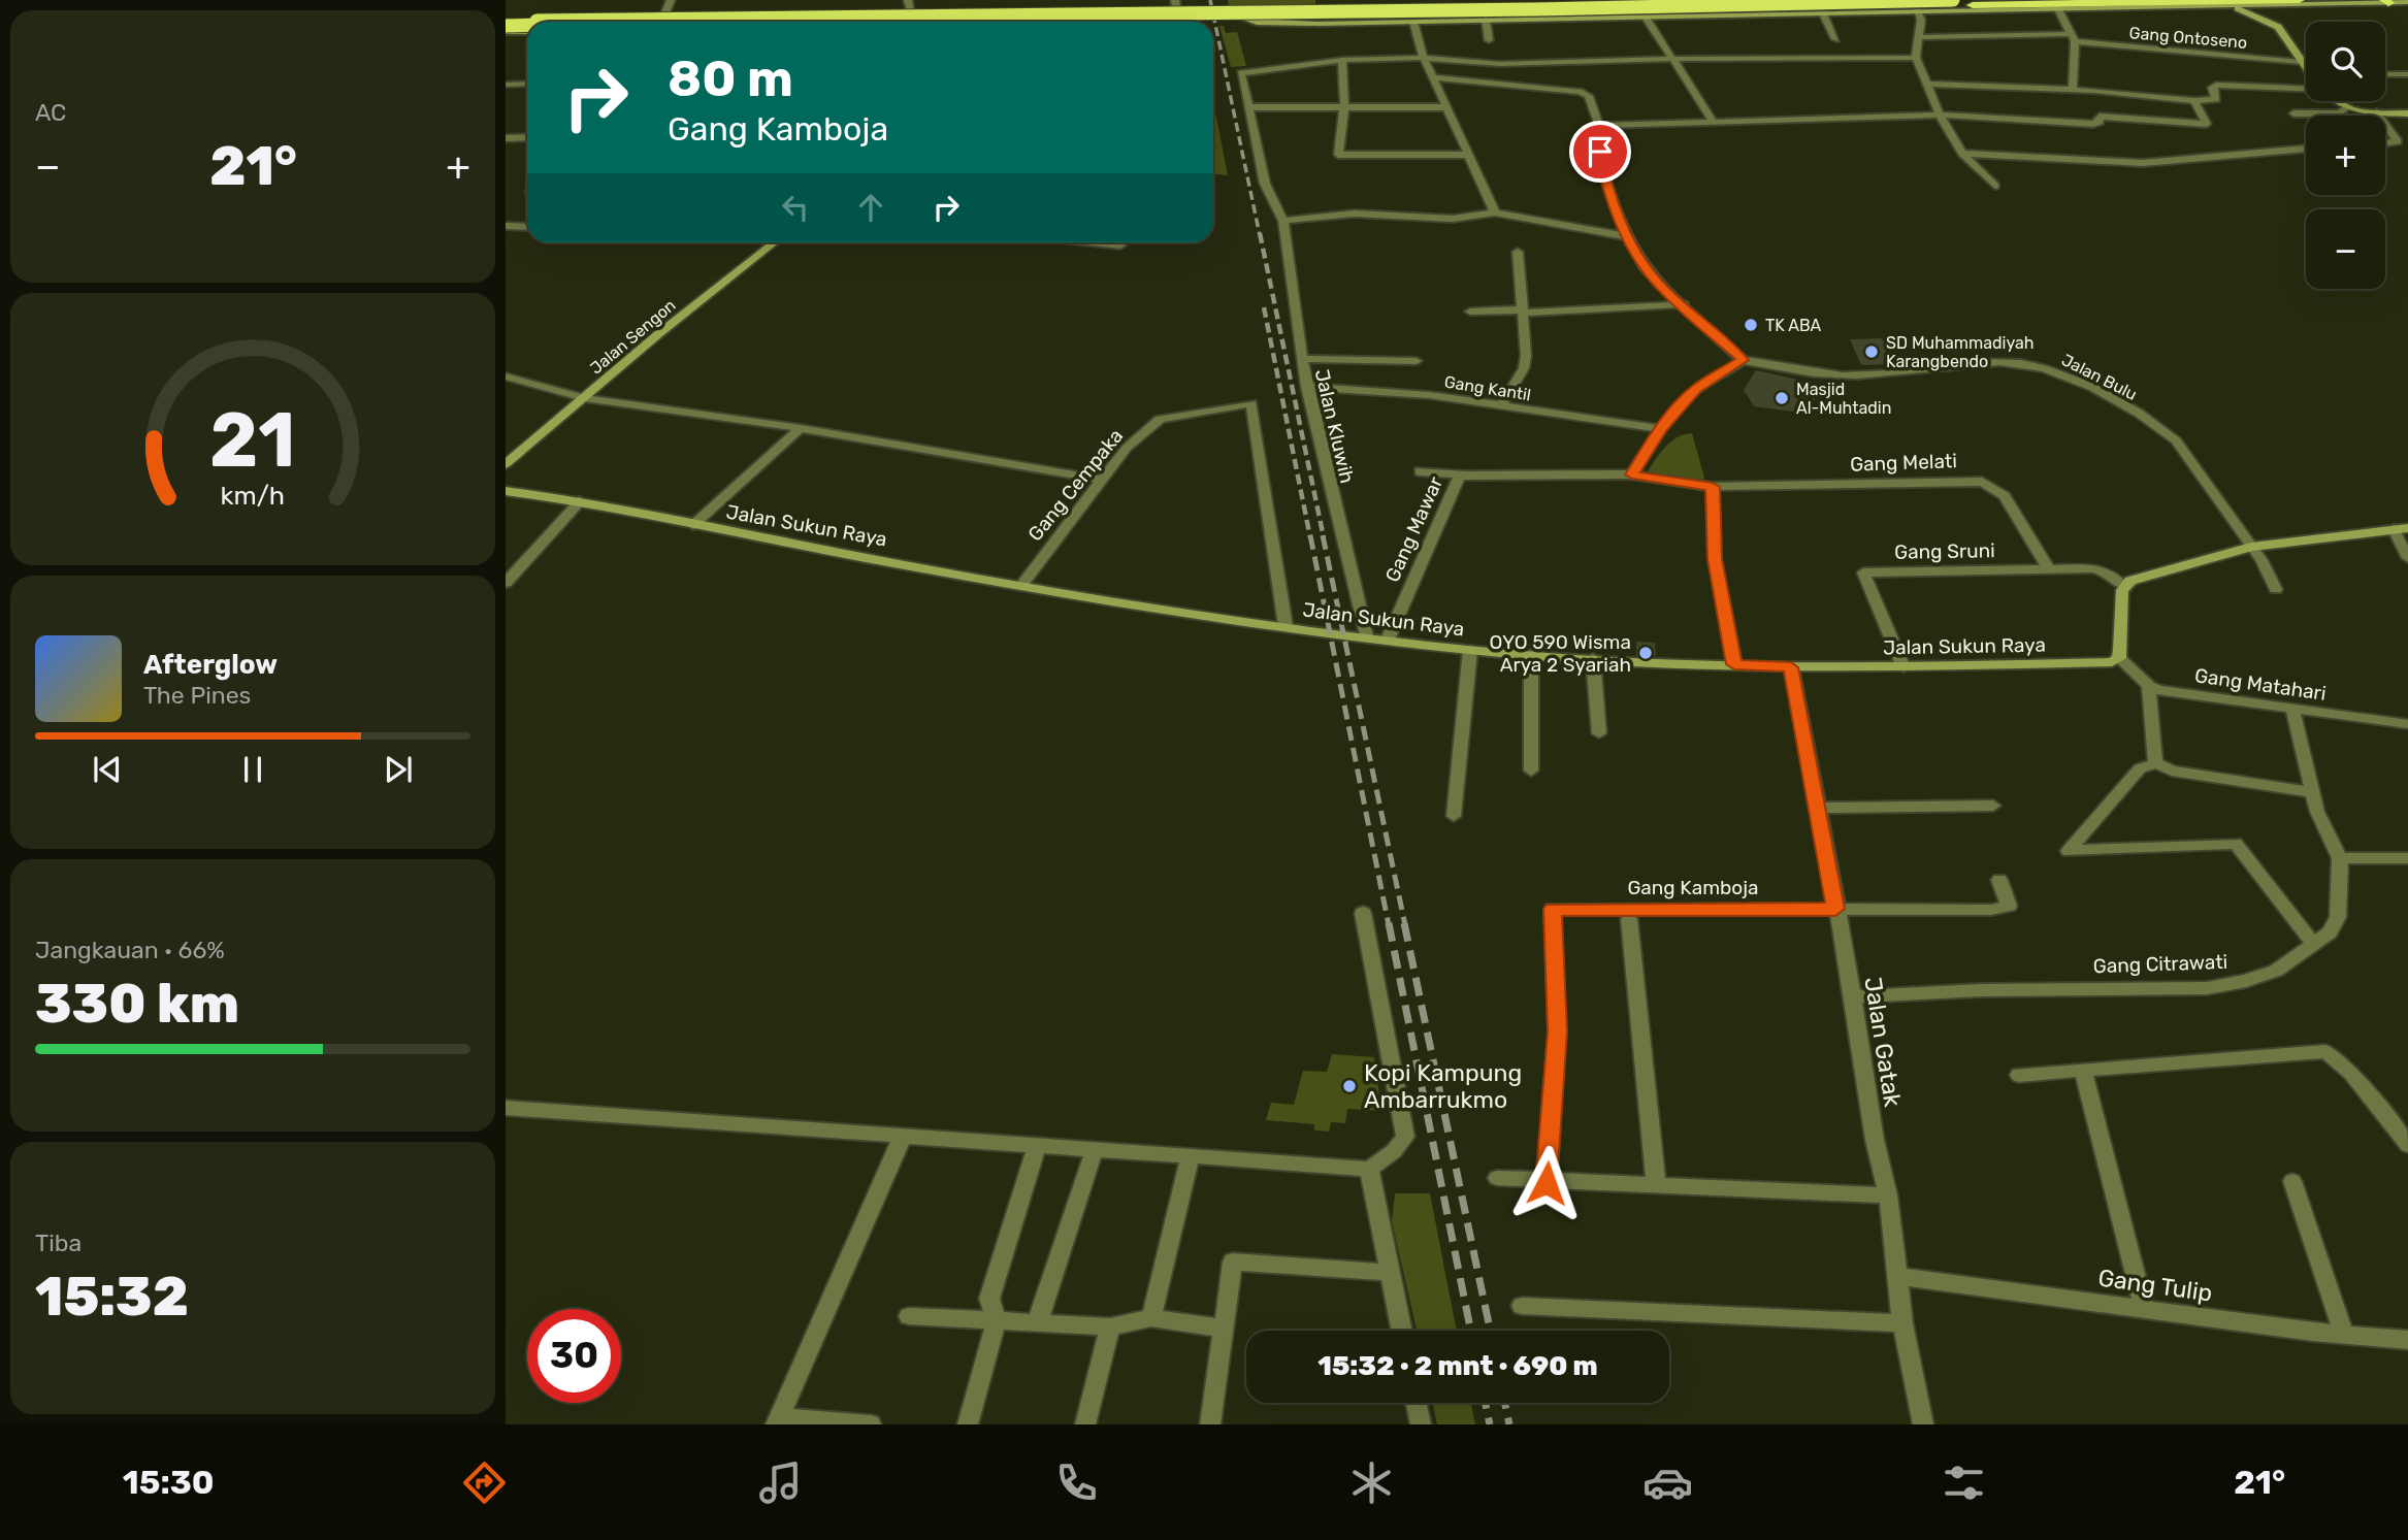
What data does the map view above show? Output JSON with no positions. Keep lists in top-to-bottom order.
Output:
{
  "streets": {
    "street": [
      "Gang Ontoseno",
      "Jalan Sengon",
      "Jalan Bulu",
      "Gang Kantil",
      "Jalan Kluwih",
      "Gang Melati",
      "Gang Cempaka",
      "Jalan Sukun Raya",
      "Gang Mawar",
      "Gang Sruni",
      "Gang Matahari",
      "Gang Kamboja",
      "Gang Citrawati",
      "Jalan Gatak",
      "Gang Tulip"
    ]
  },
  "crossings": [
    ["Gang Kantil", "Jalan Kluwih"],
    ["Jalan Kluwih", "Jalan Sukun Raya"],
    ["Gang Melati", "Gang Mawar"],
    ["Gang Melati", "Gang Sruni"],
    ["Gang Cempaka", "Jalan Sukun Raya"],
    ["Jalan Sukun Raya", "Gang Mawar"],
    ["Jalan Sukun Raya", "Gang Sruni"],
    ["Jalan Sukun Raya", "Jalan Gatak"],
    ["Gang Matahari", "Gang Citrawati"],
    ["Gang Kamboja", "Jalan Gatak"],
    ["Gang Citrawati", "Jalan Gatak"],
    ["Jalan Gatak", "Gang Tulip"]
  ],
  "places": [
    "TK ABA",
    "SD Muhammadiyah Karangbendo",
    "Masjid Al-Muhtadin",
    "OYO 590 Wisma Arya 2 Syariah",
    "Kopi Kampung Ambarrukmo"
  ],
  "page": {
    "tile": [
      "AC",
      ["Jangkauan · 66%", "330 km"],
      ["Tiba", "15:32"]
    ],
    "map_buttons": ["+", "−"],
    "turn": ["80 m", "Gang Kamboja"],
    "heat": ["−", "21°", "+"],
    "song": ["Afterglow", "The Pines"],
    "limit": "30",
    "trip": "15:32 · 2 mnt · 690 m",
    "tabs": ["15:30", "21°"],
    "gauge": ["21", "km/h"]
  }
}
